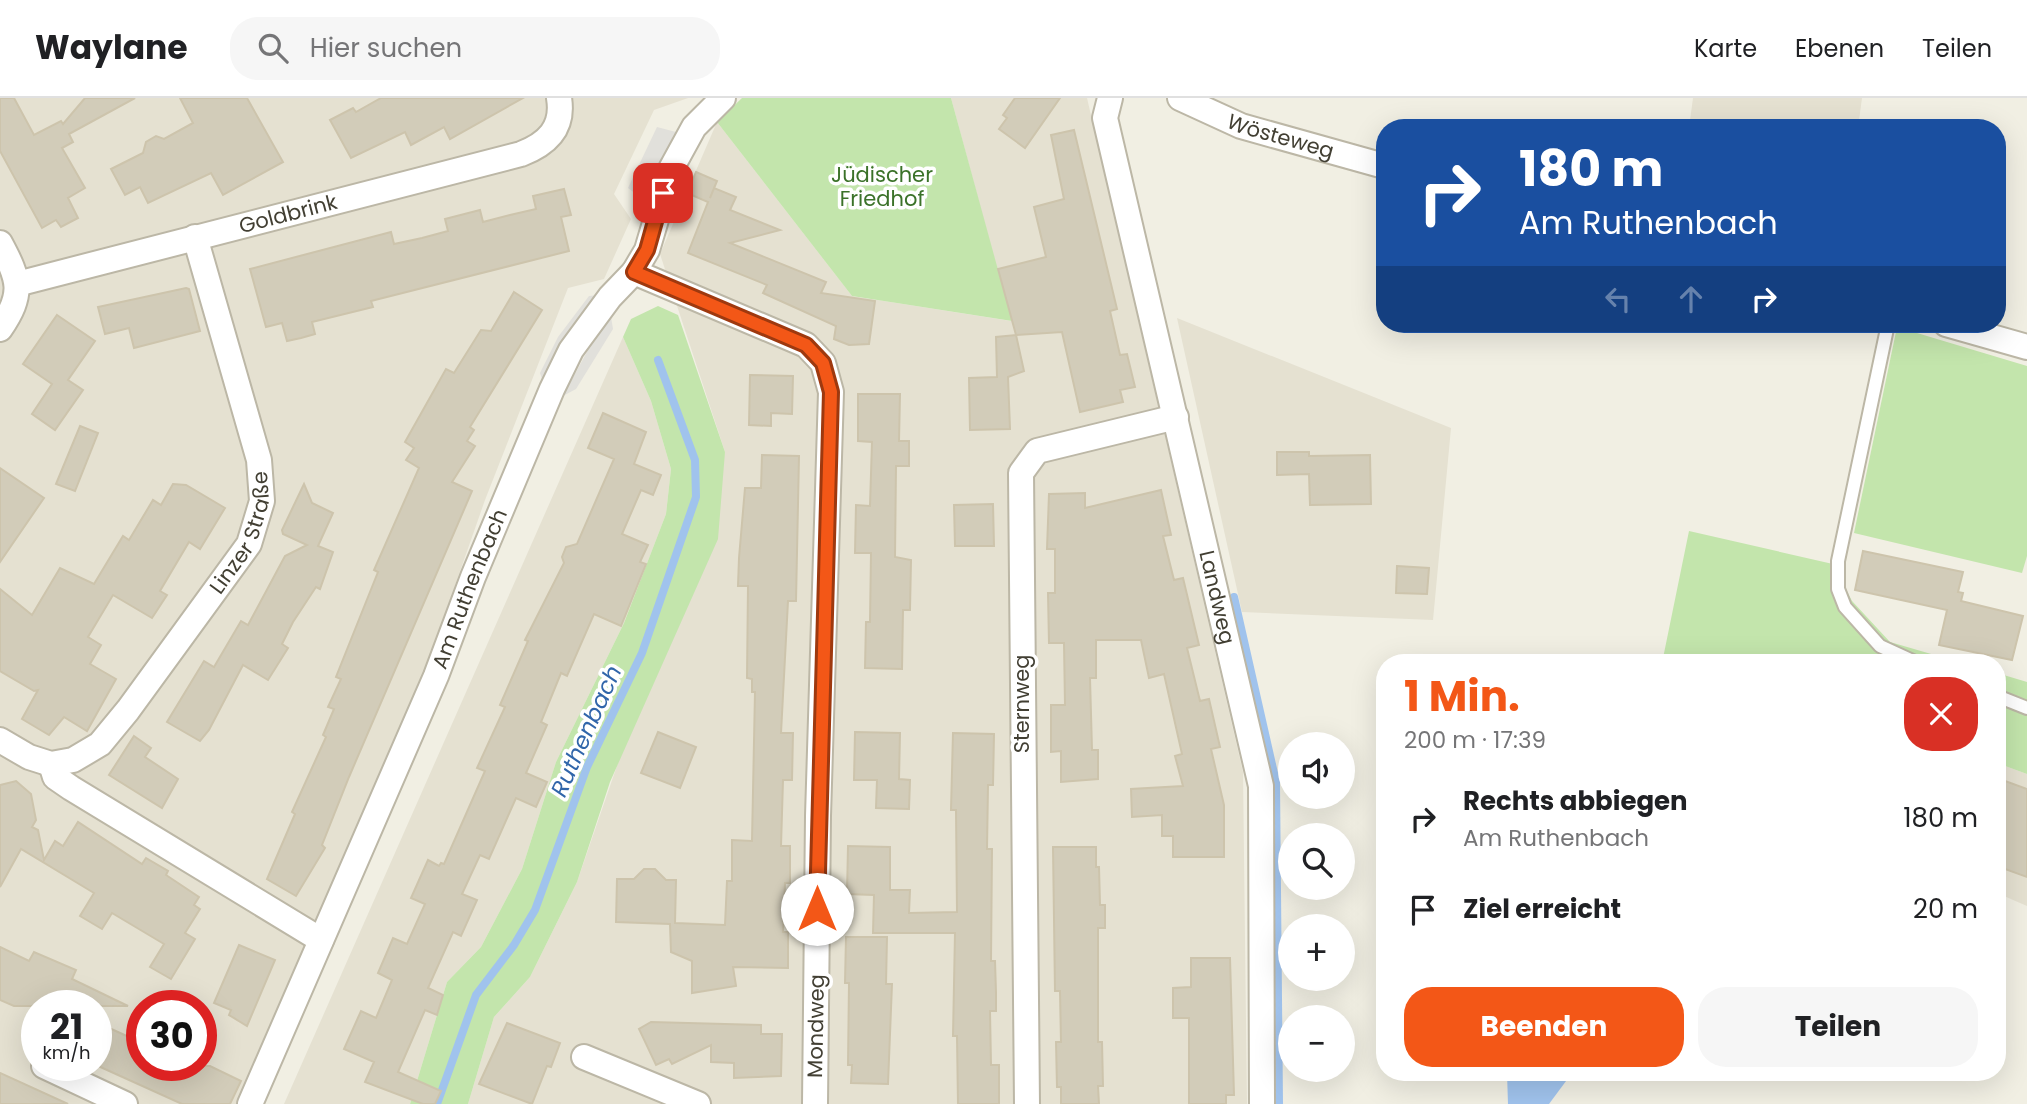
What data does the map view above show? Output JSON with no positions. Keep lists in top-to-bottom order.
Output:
{
  "streets": {
    "street": [
      "Wösteweg",
      "Goldbrink",
      "Linzer Straße",
      "Am Ruthenbach",
      "Landweg",
      "Sternweg",
      "Mondweg"
    ]
  },
  "crossings": [
    ["Goldbrink", "Linzer Straße"],
    ["Am Ruthenbach", "Mondweg"],
    ["Landweg", "Sternweg"]
  ],
  "water": ["Ruthenbach"],
  "parks": ["Jüdischer Friedhof"],
  "page": {
    "header": "Waylane",
    "search": "Hier suchen",
    "nav": ["Karte", "Ebenen", "Teilen"],
    "turn": ["180 m", "Am Ruthenbach"],
    "heading": ["1 Min.", "200 m · 17:39"],
    "map_buttons": ["+", "−"],
    "list": [
      {
        "name": "Rechts abbiegen",
        "note": "Am Ruthenbach",
        "value": "180 m"
      },
      {
        "name": "Ziel erreicht",
        "value": "20 m"
      }
    ],
    "buttons": ["Beenden", "Teilen"],
    "speed": "21 km/h",
    "limit": "30"
  }
}
